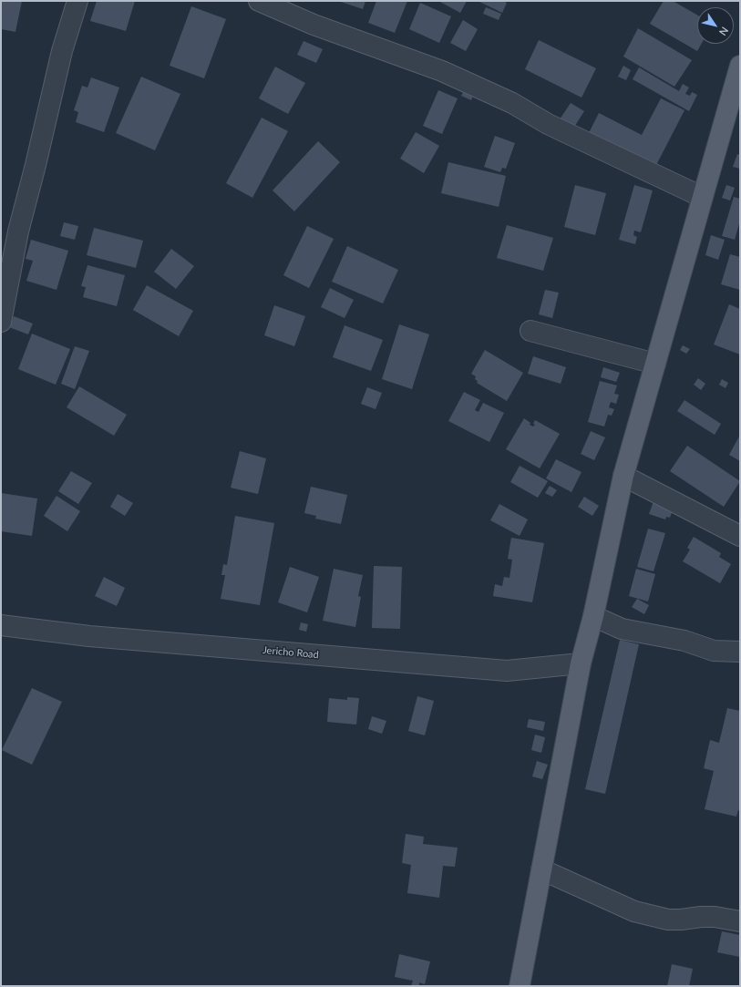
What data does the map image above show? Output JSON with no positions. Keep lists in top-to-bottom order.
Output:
{
  "streets": {
    "street": ["Jericho Road"]
  },
  "north": "bottom right"
}
